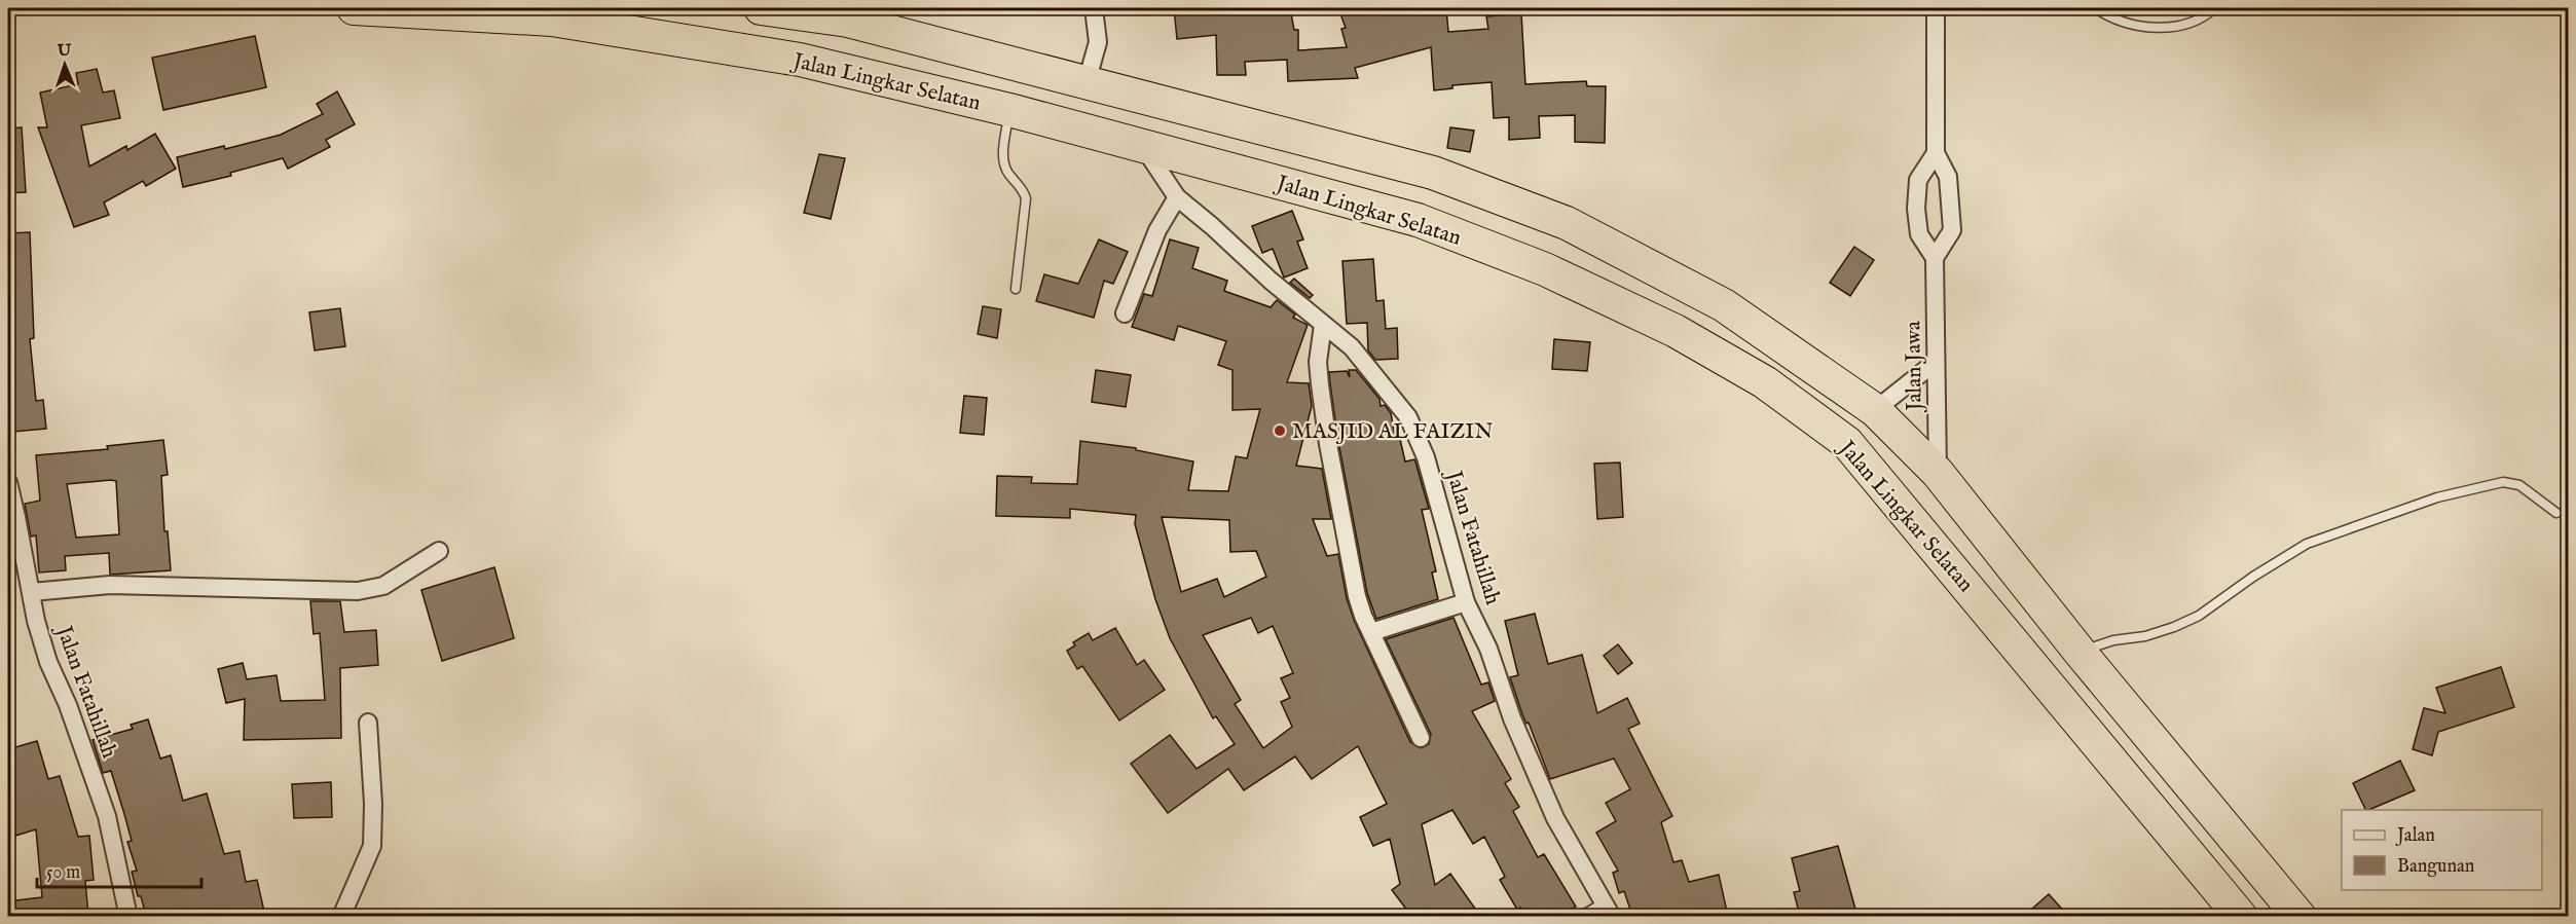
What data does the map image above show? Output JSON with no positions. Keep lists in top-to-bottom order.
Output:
{
  "streets": {
    "highway": ["Jalan Lingkar Selatan"],
    "street": ["Jalan Jawa", "Jalan Fatahillah"]
  },
  "crossings": [
    ["Jalan Lingkar Selatan", "Jalan Fatahillah"]
  ],
  "places": ["MASJID AL FAIZIN"],
  "legend": ["Jalan", "Bangunan"],
  "scale_bar": "50 m",
  "north": "top"
}
